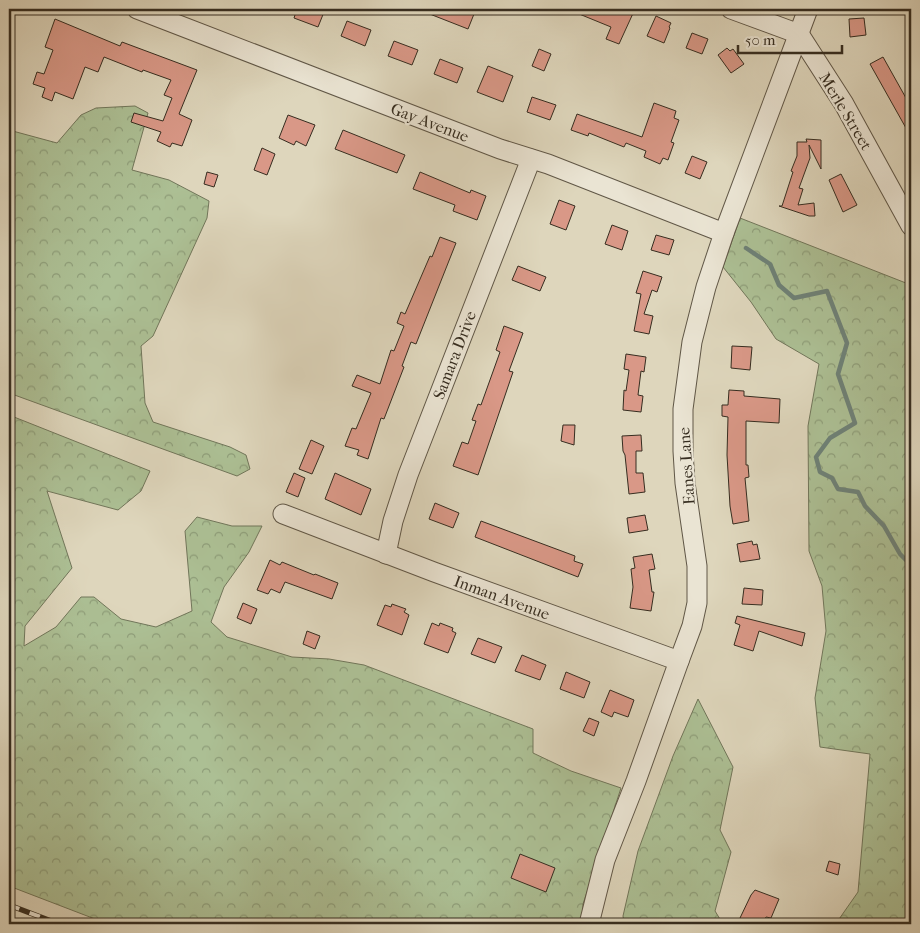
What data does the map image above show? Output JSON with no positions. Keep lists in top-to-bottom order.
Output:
{
  "streets": {
    "street": [
      "Merle Street",
      "Gay Avenue",
      "Samara Drive",
      "Eanes Lane",
      "Inman Avenue"
    ]
  },
  "crossings": [
    ["Merle Street", "Eanes Lane"],
    ["Gay Avenue", "Samara Drive"],
    ["Gay Avenue", "Eanes Lane"],
    ["Samara Drive", "Inman Avenue"],
    ["Eanes Lane", "Inman Avenue"]
  ],
  "scale_bar": "50 m"
}
